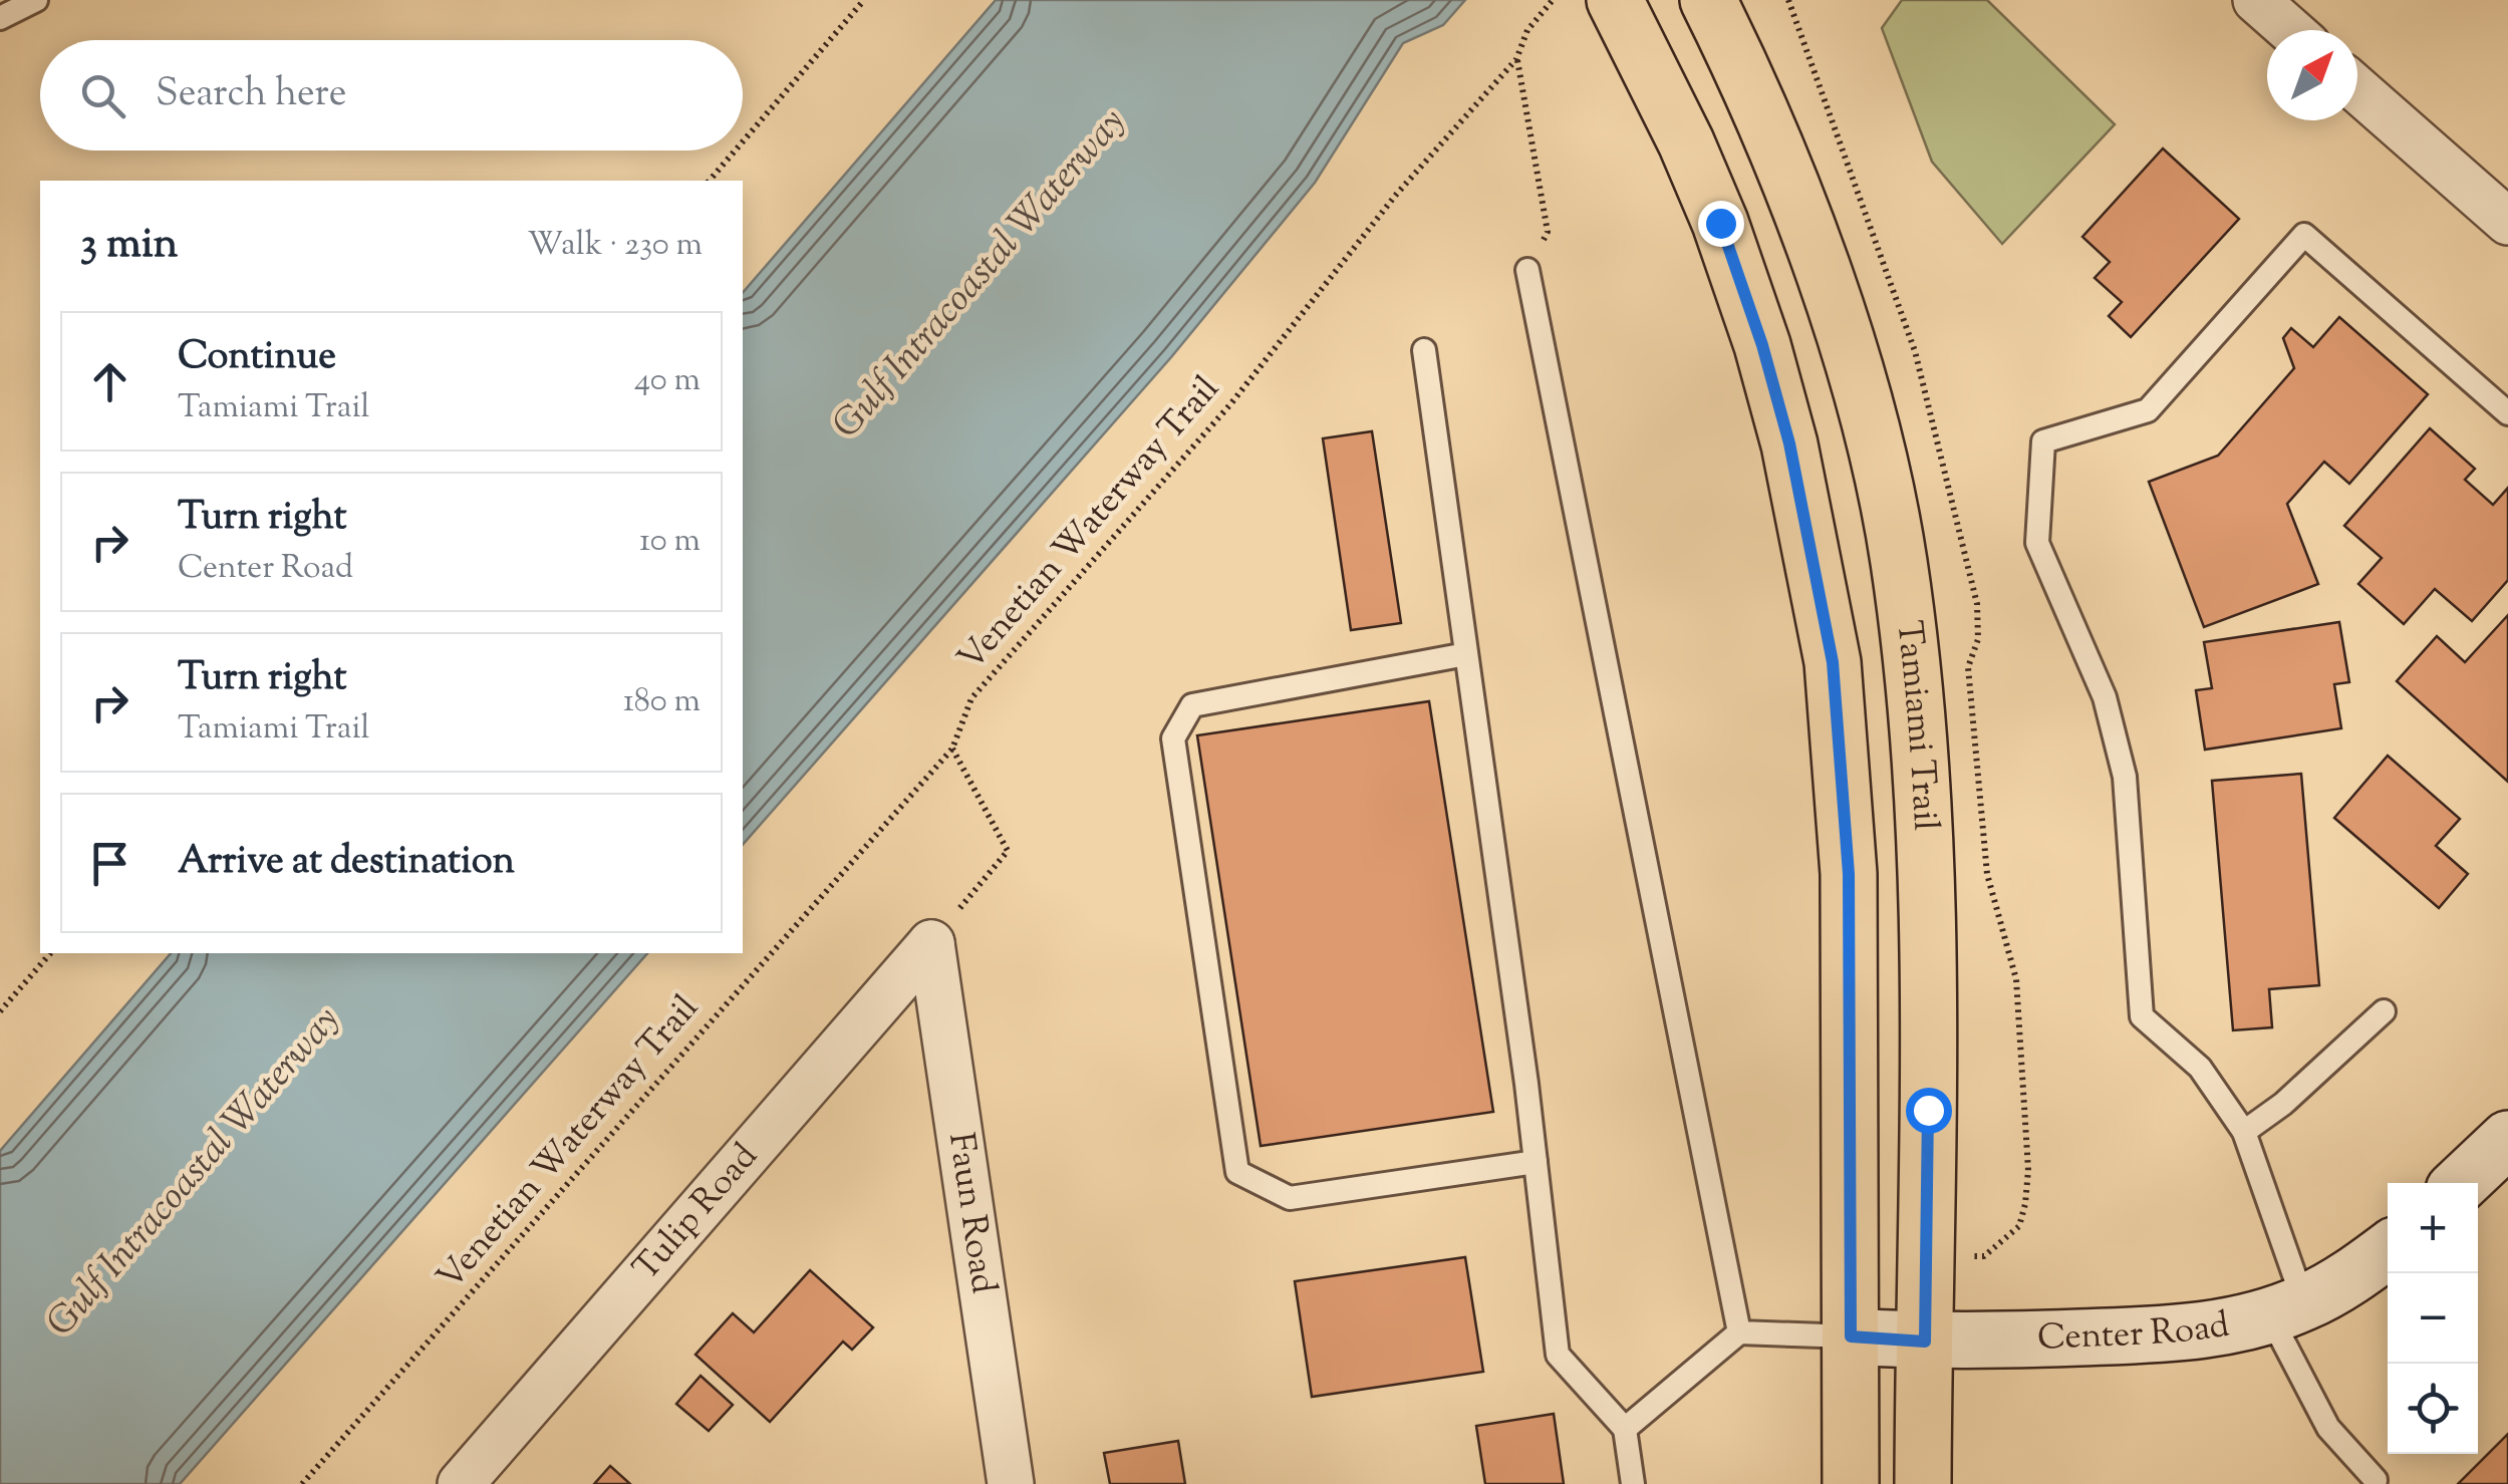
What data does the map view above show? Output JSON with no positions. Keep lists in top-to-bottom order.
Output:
{
  "streets": {
    "main road": ["Tamiami Trail"],
    "street": ["Tulip Road", "Faun Road", "Center Road"],
    "path": ["Venetian Waterway Trail"]
  },
  "crossings": [
    ["Tamiami Trail", "Center Road"],
    ["Tulip Road", "Faun Road"]
  ],
  "water": ["Gulf Intracoastal Waterway"],
  "north": "top right",
  "page": {
    "search": "Search here",
    "heading": ["3 min", "Walk · 230 m"],
    "list": [
      ["Continue", "Tamiami Trail", "40 m"],
      ["Turn right", "Center Road", "10 m"],
      ["Turn right", "Tamiami Trail", "180 m"],
      "Arrive at destination"
    ],
    "map_buttons": ["+", "−"]
  }
}
